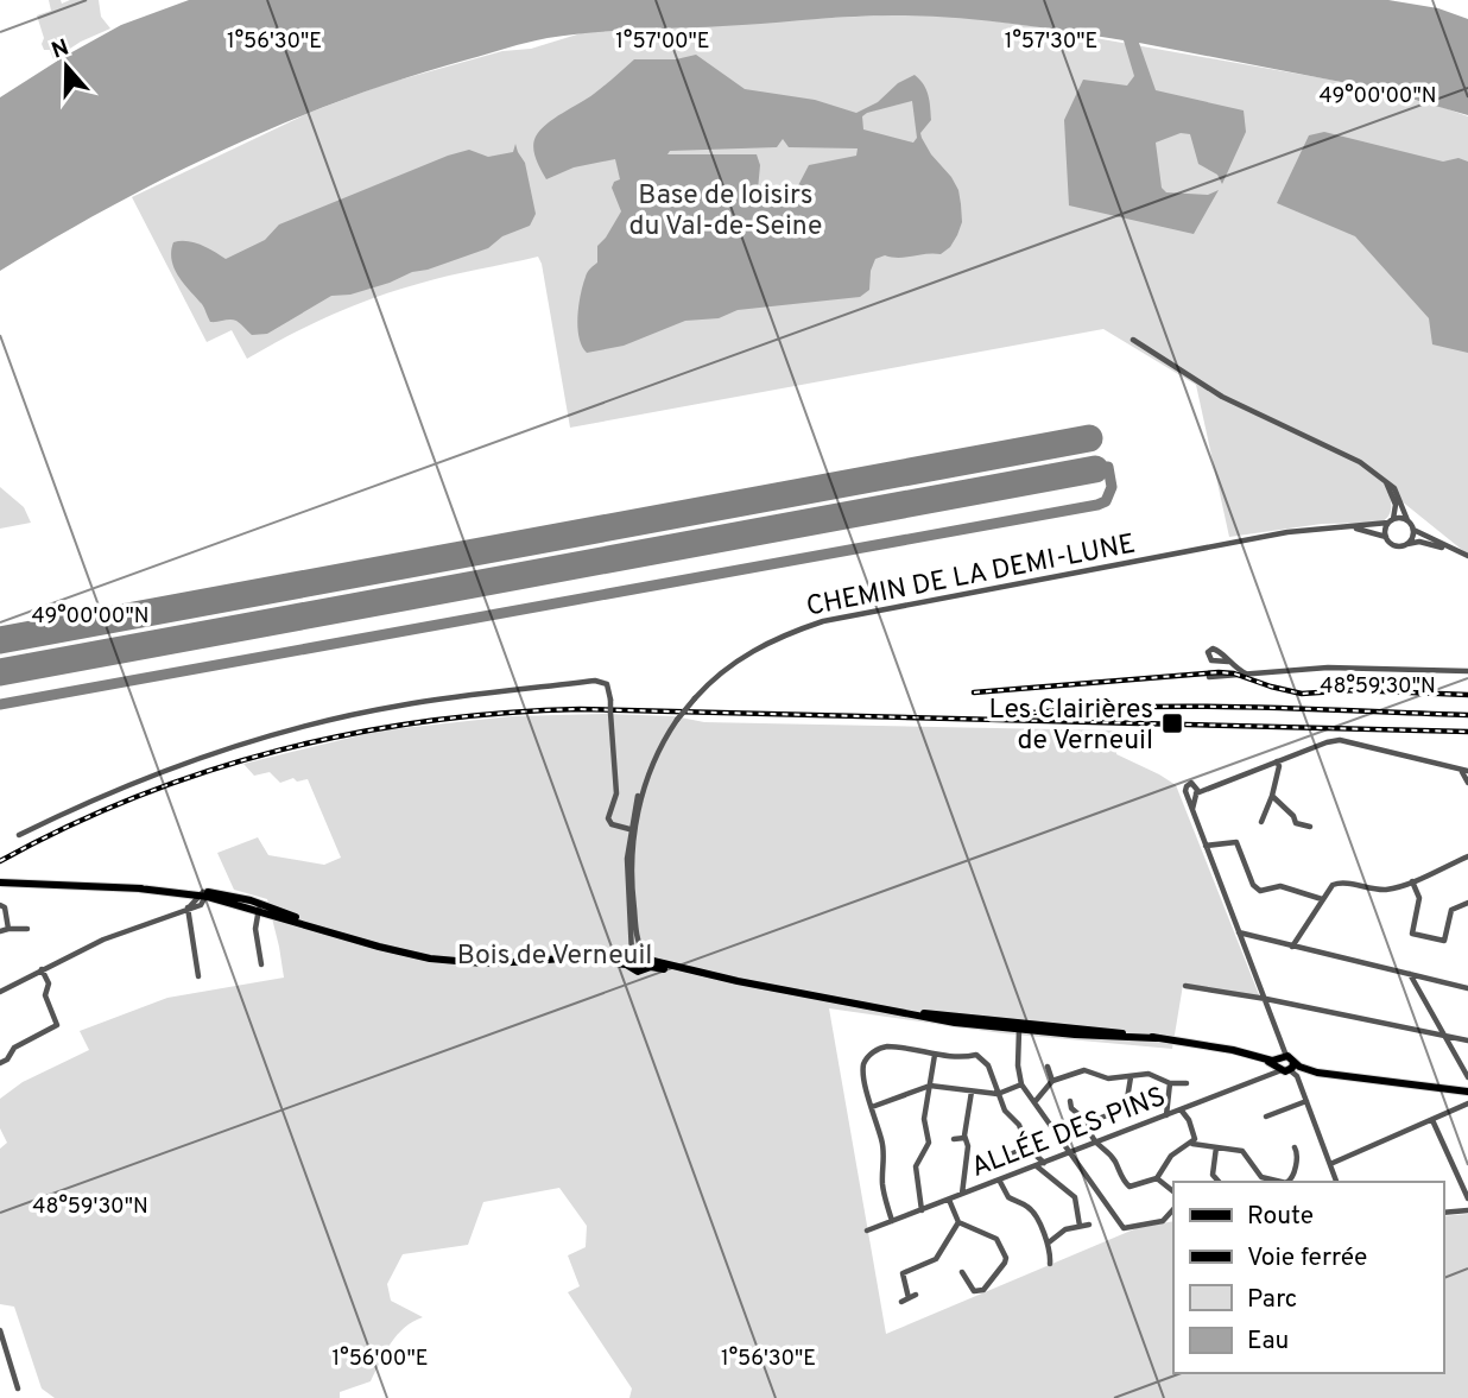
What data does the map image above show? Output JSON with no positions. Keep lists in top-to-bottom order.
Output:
{
  "streets": {
    "street": ["CHEMIN DE LA DEMI-LUNE", "ALLÉE DES PINS"]
  },
  "parks": ["Base de loisirs du Val-de-Seine", "Bois de Verneuil"],
  "places": {
    "transit": ["Les Clairières de Verneuil"]
  },
  "legend": [
    "Route",
    "Voie ferrée",
    "Parc",
    "Eau"
  ],
  "north": "top",
  "coordinates": [
    "1°56'30\"E",
    "1°57'00\"E",
    "1°57'30\"E",
    "49°00'00\"N",
    "48°59'30\"N",
    "1°56'00\"E"
  ]
}
